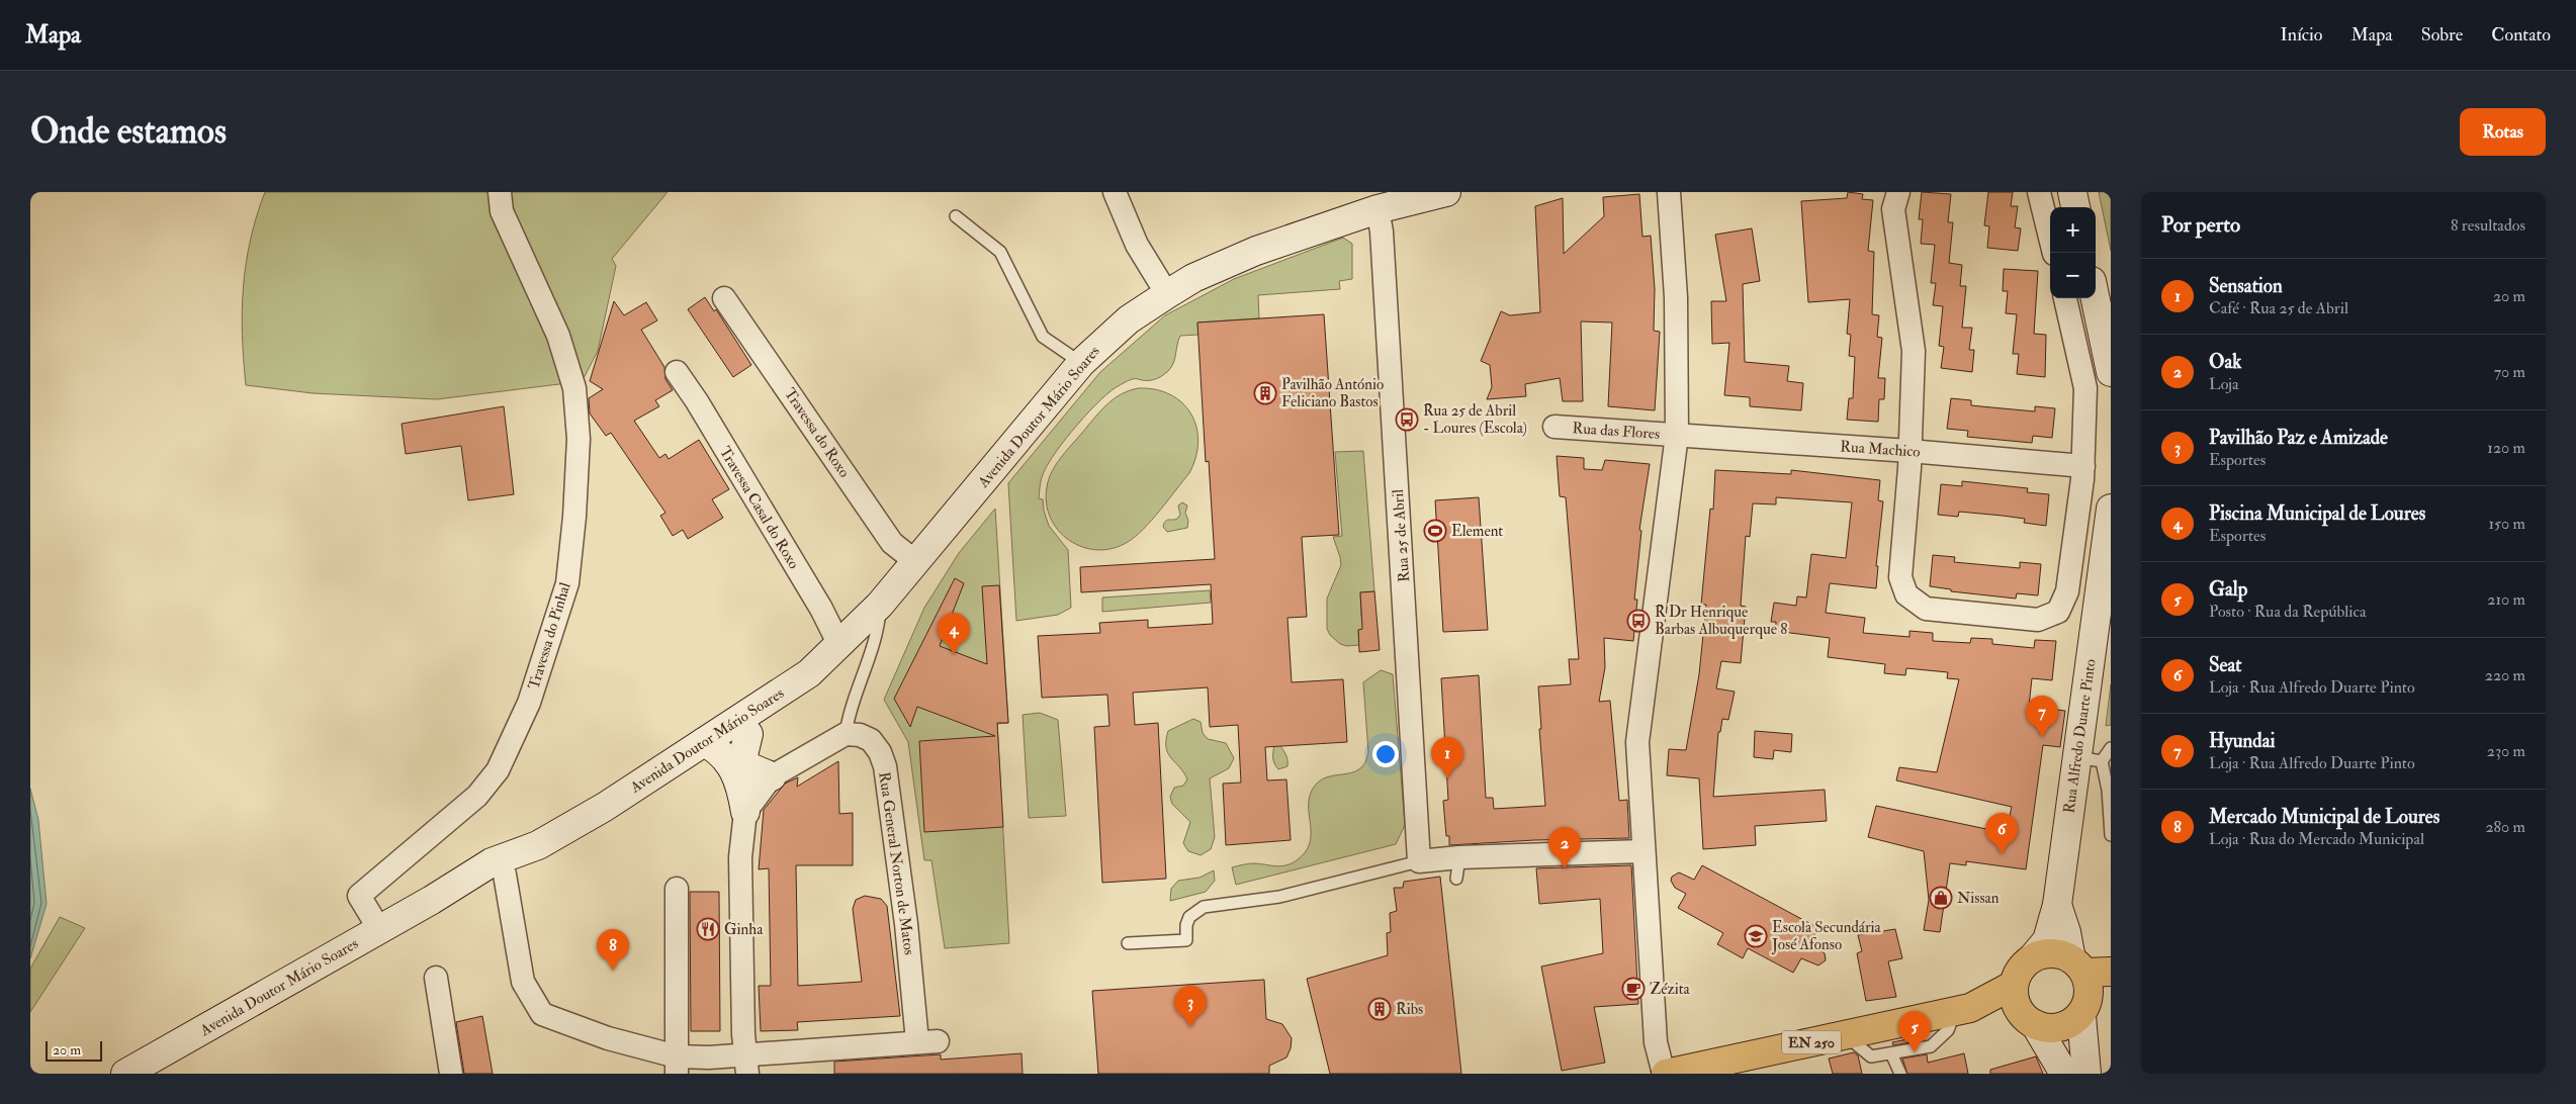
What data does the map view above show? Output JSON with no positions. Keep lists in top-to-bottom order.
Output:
{
  "streets": {
    "main road": ["EN 250"],
    "street": [
      "Avenida Doutor Mário Soares",
      "Rua das Flores",
      "Travessa do Roxo",
      "Rua Machico",
      "Travessa Casal do Roxo",
      "Rua 25 de Abril",
      "Travessa do Pinhal",
      "Rua Alfredo Duarte Pinto",
      "Rua General Norton de Matos"
    ]
  },
  "crossings": [
    ["Avenida Doutor Mário Soares", "Travessa do Roxo"],
    ["Avenida Doutor Mário Soares", "Travessa Casal do Roxo"],
    ["Avenida Doutor Mário Soares", "Rua 25 de Abril"],
    ["Avenida Doutor Mário Soares", "Travessa do Pinhal"],
    ["Rua das Flores", "Rua Machico"],
    ["Rua Alfredo Duarte Pinto", "EN 250"]
  ],
  "places": {
    "building": ["Pavilhão António Feliciano Bastos", "Ribs"],
    "bus stop": ["Rua 25 de Abril - Loures (Escola)", "R Dr Henrique Barbas Albuquerque 8"],
    "sports": ["Element"],
    "shop": ["Nissan"],
    "restaurant": ["Ginha"],
    "school or university": ["Escola Secundária José Afonso"],
    "cafe": ["Zézita"]
  },
  "scale_bar": "20 m",
  "page": {
    "header": "Mapa",
    "nav": [
      "Início",
      "Mapa",
      "Sobre",
      "Contato"
    ],
    "buttons": "Rotas",
    "title": "Onde estamos",
    "heading": ["Por perto", "8 resultados"],
    "map_buttons": ["+", "−"],
    "list": [
      {
        "mark": "1",
        "name": "Sensation",
        "note": "Café · Rua 25 de Abril",
        "value": "20 m"
      },
      {
        "mark": "2",
        "name": "Oak",
        "note": "Loja",
        "value": "70 m"
      },
      {
        "mark": "3",
        "name": "Pavilhão Paz e Amizade",
        "note": "Esportes",
        "value": "120 m"
      },
      {
        "mark": "4",
        "name": "Piscina Municipal de Loures",
        "note": "Esportes",
        "value": "150 m"
      },
      {
        "mark": "5",
        "name": "Galp",
        "note": "Posto · Rua da República",
        "value": "210 m"
      },
      {
        "mark": "6",
        "name": "Seat",
        "note": "Loja · Rua Alfredo Duarte Pinto",
        "value": "220 m"
      },
      {
        "mark": "7",
        "name": "Hyundai",
        "note": "Loja · Rua Alfredo Duarte Pinto",
        "value": "230 m"
      },
      {
        "mark": "8",
        "name": "Mercado Municipal de Loures",
        "note": "Loja · Rua do Mercado Municipal",
        "value": "280 m"
      }
    ],
    "pins": [
      "4",
      "7",
      "1",
      "6",
      "2",
      "8",
      "3",
      "5"
    ],
    "scale": "20 m"
  }
}
